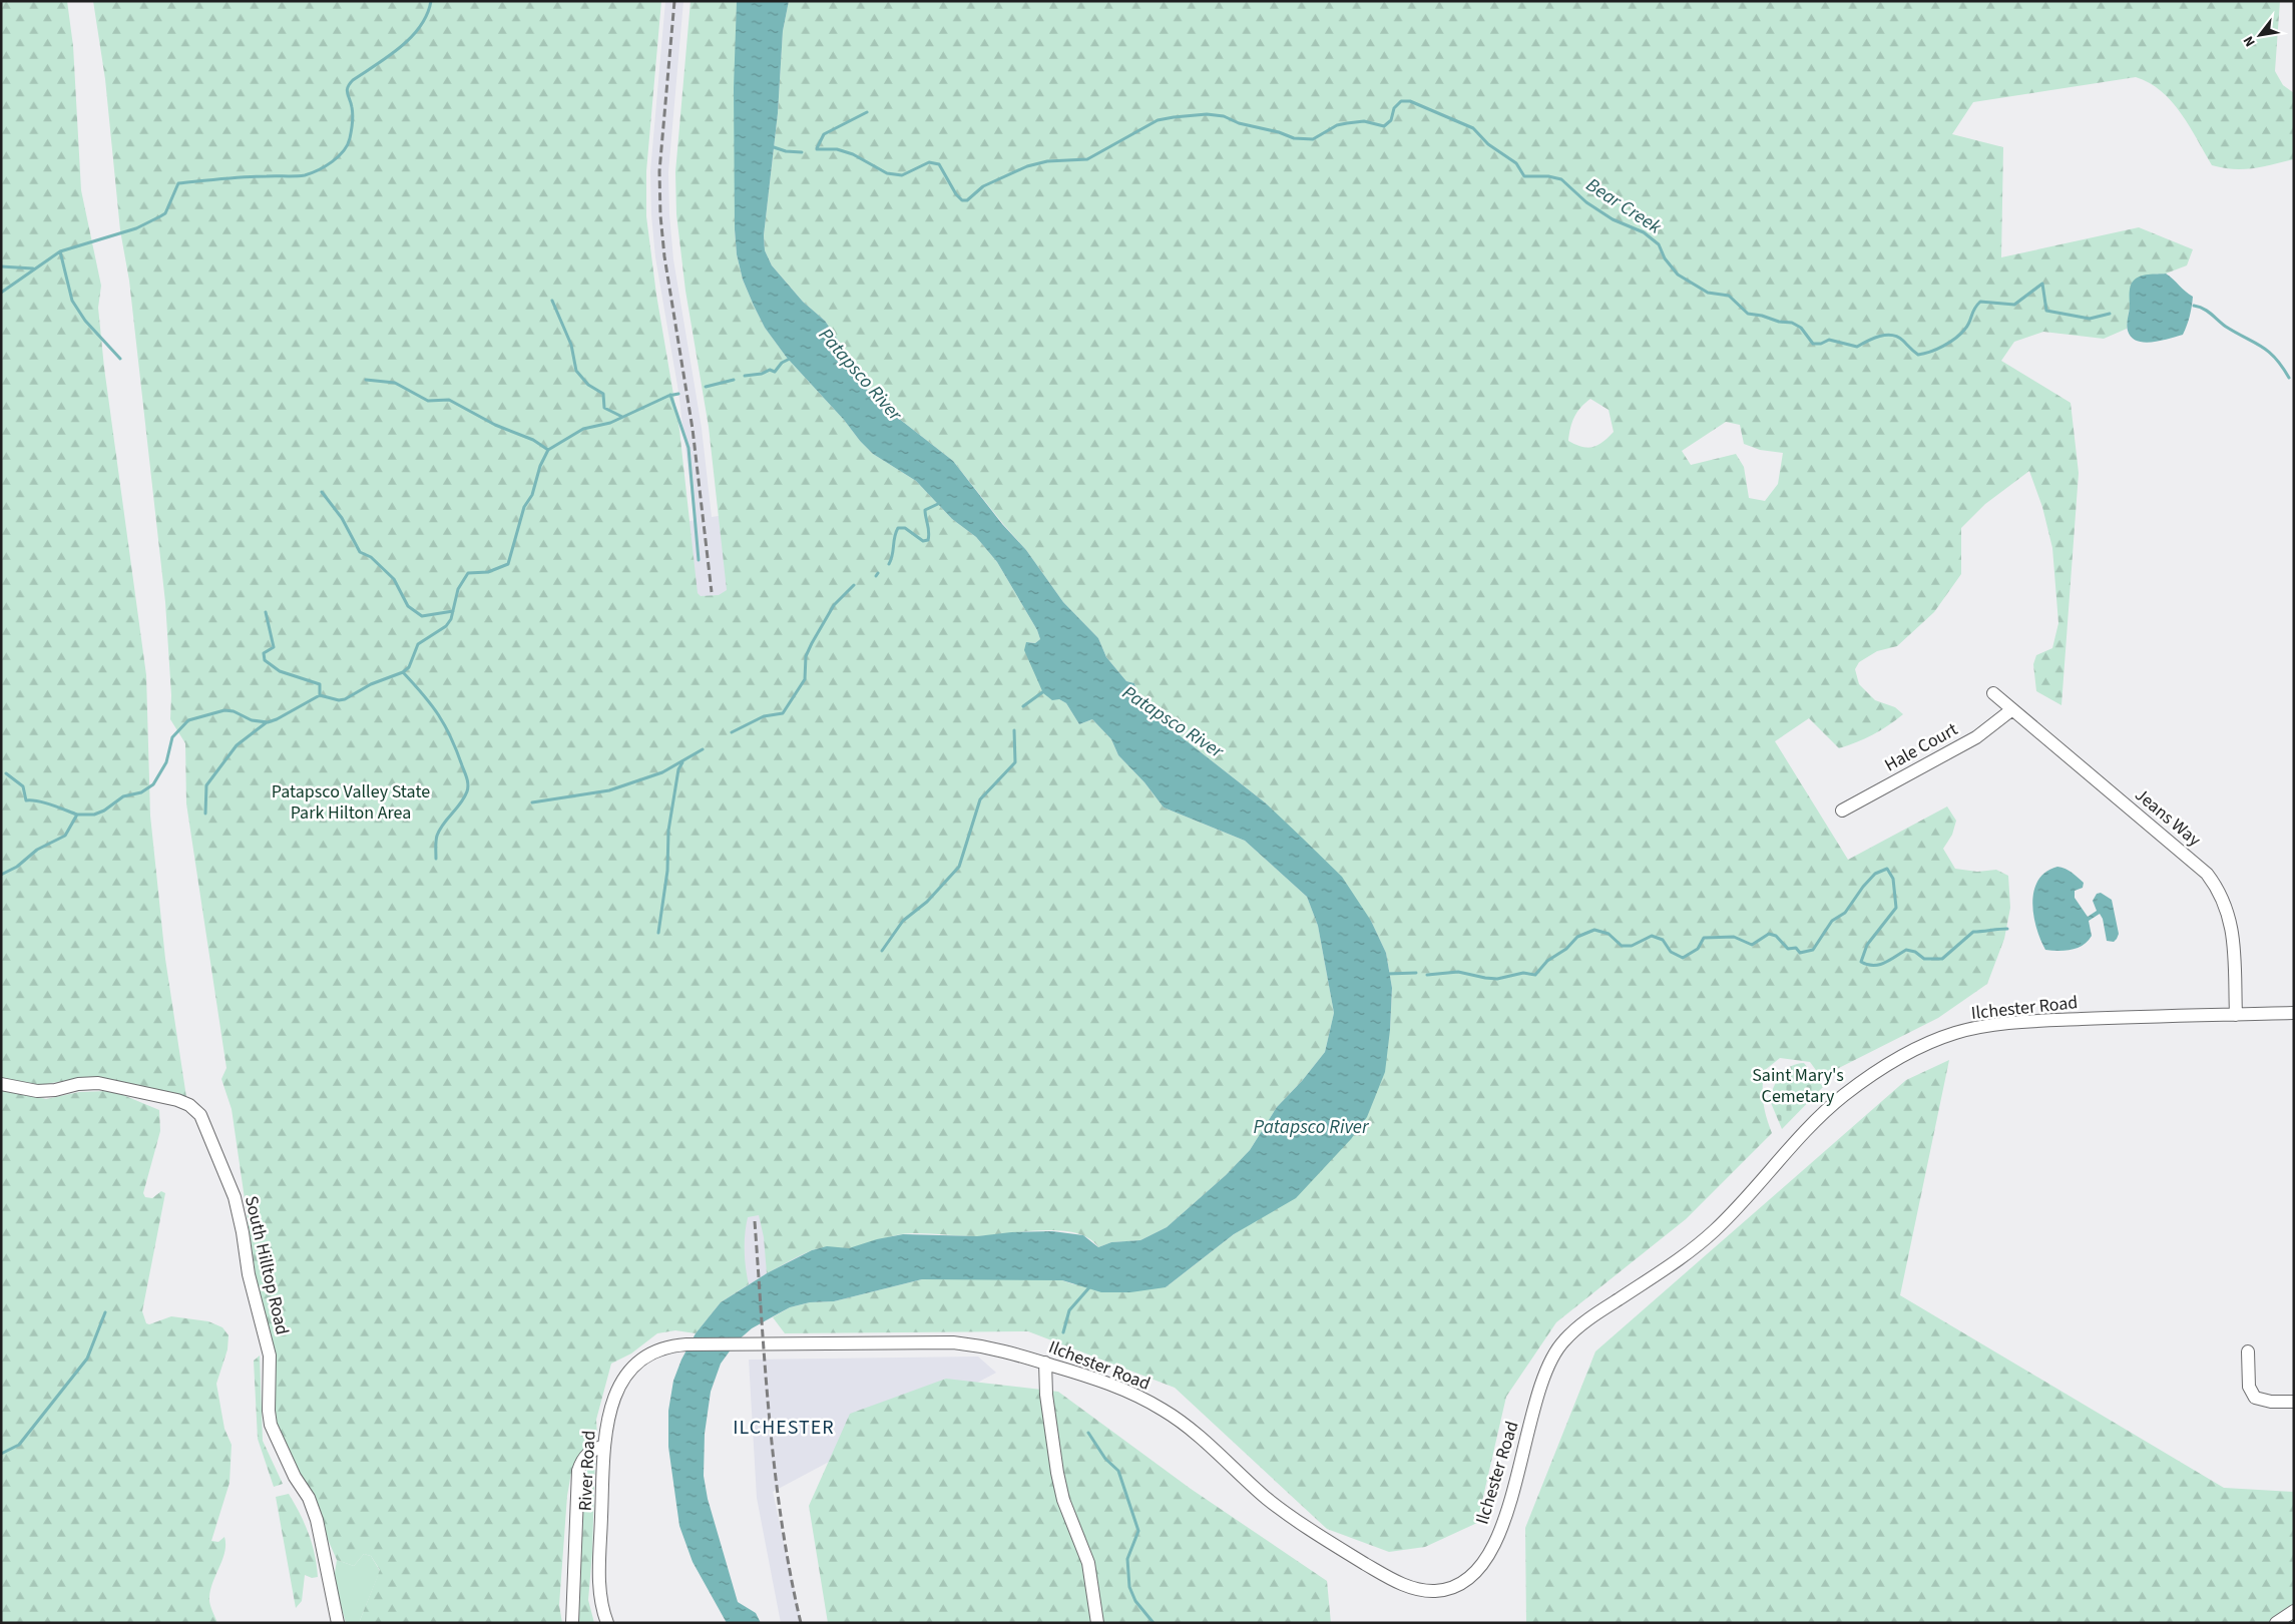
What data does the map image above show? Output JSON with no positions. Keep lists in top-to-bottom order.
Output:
{
  "streets": {
    "street": [
      "Hale Court",
      "Jeans Way",
      "Ilchester Road",
      "South Hilltop Road",
      "River Road"
    ]
  },
  "crossings": [
    ["Hale Court", "Jeans Way"],
    ["Jeans Way", "Ilchester Road"],
    ["Ilchester Road", "River Road"]
  ],
  "districts": ["ILCHESTER"],
  "water": ["Bear Creek", "Patapsco River"],
  "parks": ["Patapsco Valley State Park Hilton Area", "Saint Mary's Cemetary"],
  "north": "bottom left"
}
